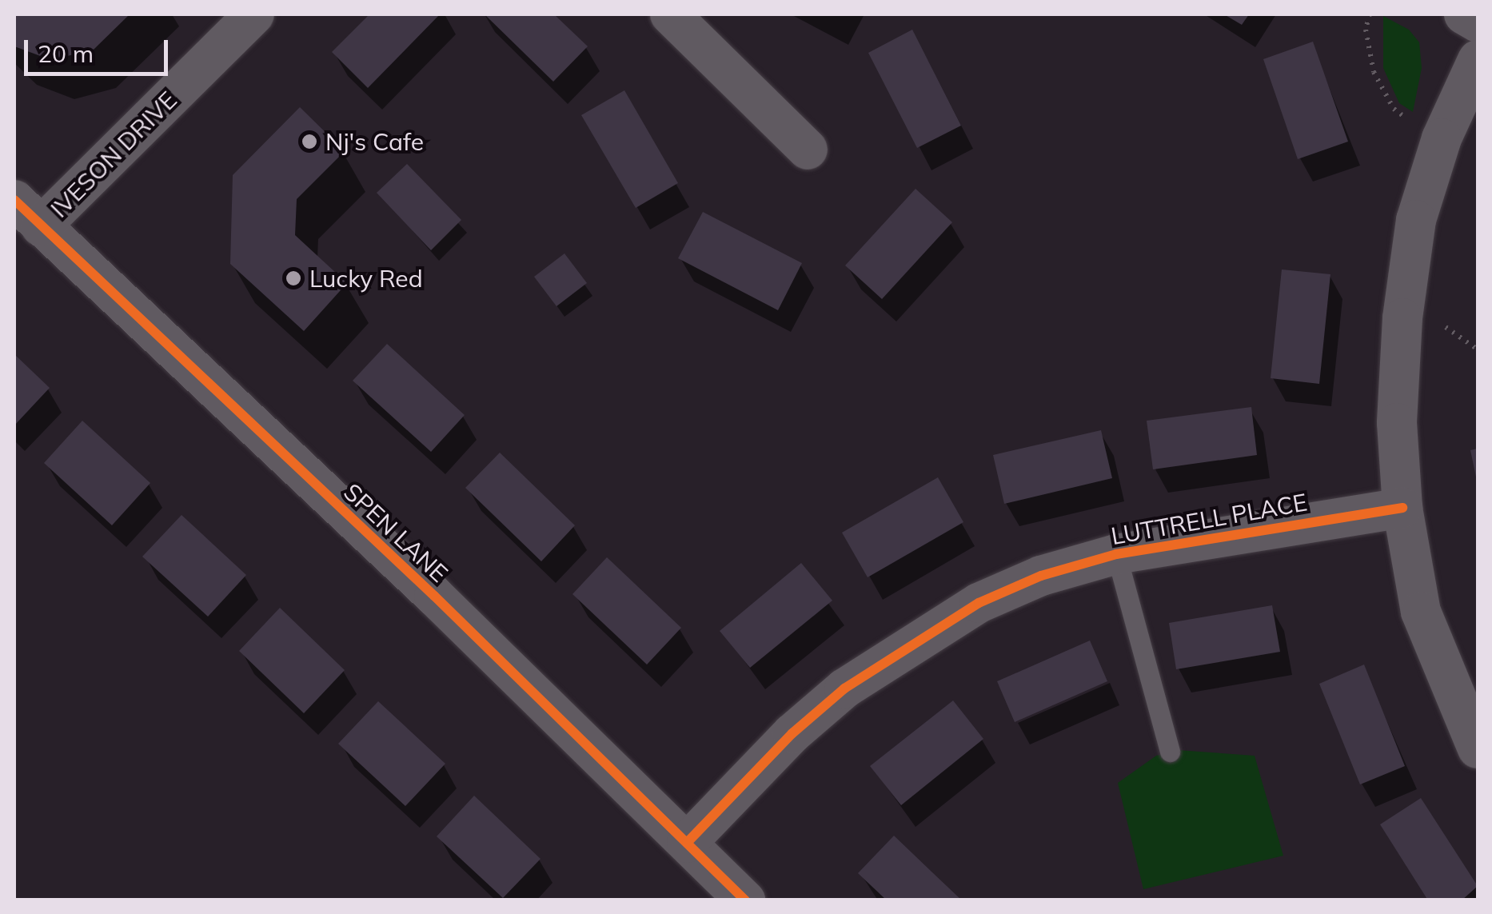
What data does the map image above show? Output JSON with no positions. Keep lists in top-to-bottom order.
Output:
{
  "streets": {
    "street": ["IVESON DRIVE", "LUTTRELL PLACE", "SPEN LANE"]
  },
  "crossings": [
    ["IVESON DRIVE", "SPEN LANE"],
    ["LUTTRELL PLACE", "SPEN LANE"]
  ],
  "places": ["Nj's Cafe", "Lucky Red"],
  "scale_bar": "20 m"
}
